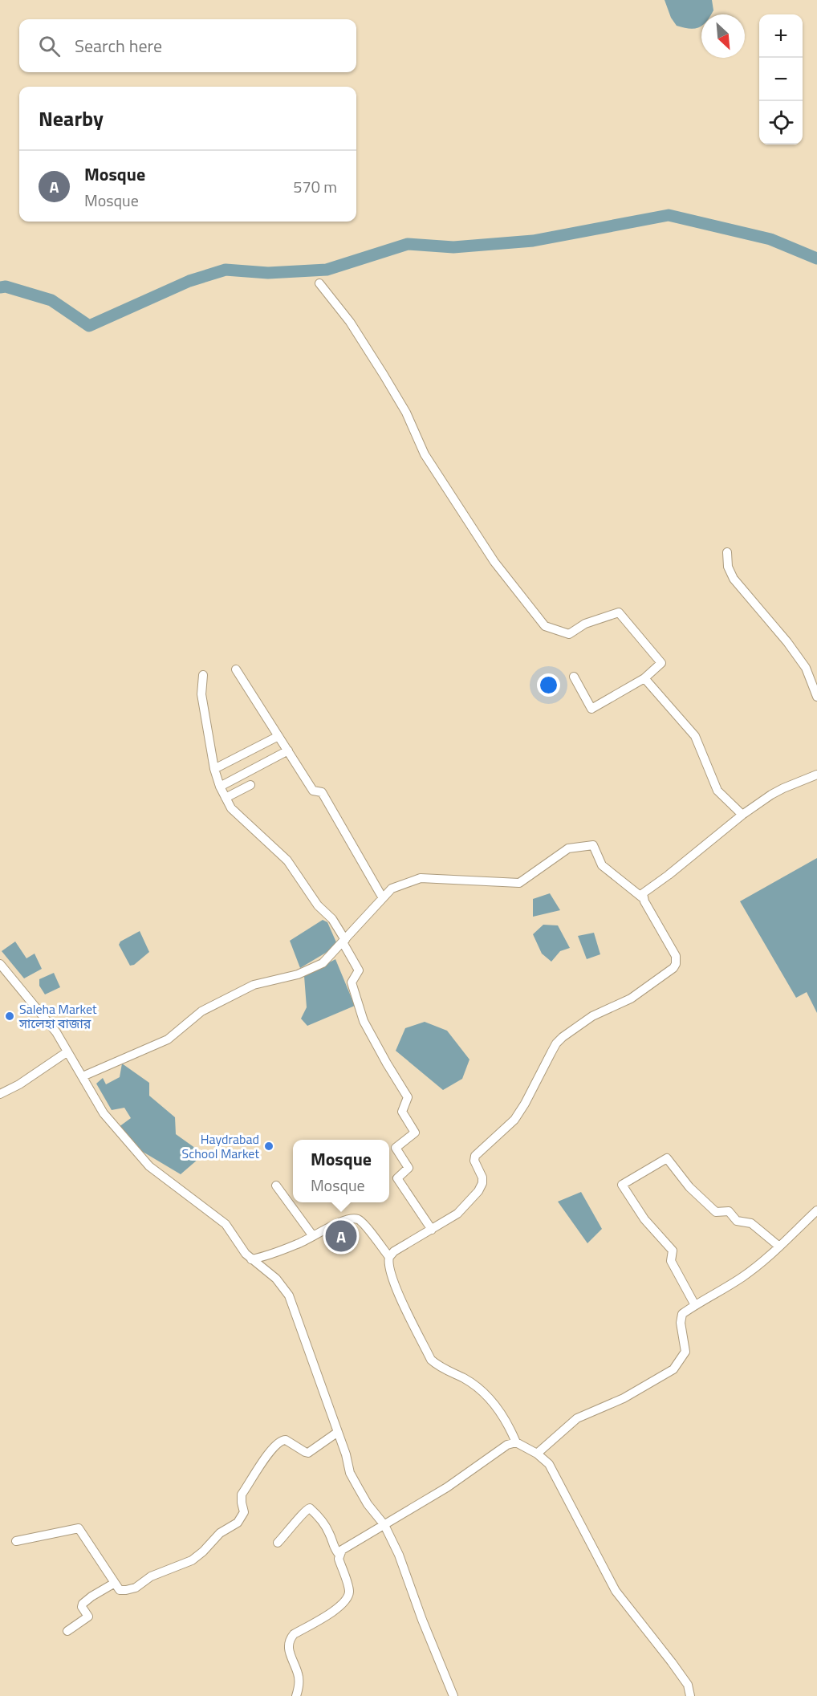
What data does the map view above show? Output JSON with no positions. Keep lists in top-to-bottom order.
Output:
{
  "places": ["Saleha Market সালেহা বাজার", "Haydrabad School Market"],
  "north": "bottom right",
  "page": {
    "map_buttons": ["+", "−"],
    "search": "Search here",
    "heading": "Nearby",
    "list": [
      {
        "mark": "A",
        "name": "Mosque",
        "note": "Mosque",
        "value": "570 m"
      }
    ],
    "popup": ["Mosque", "Mosque"],
    "pins": "A"
  }
}
